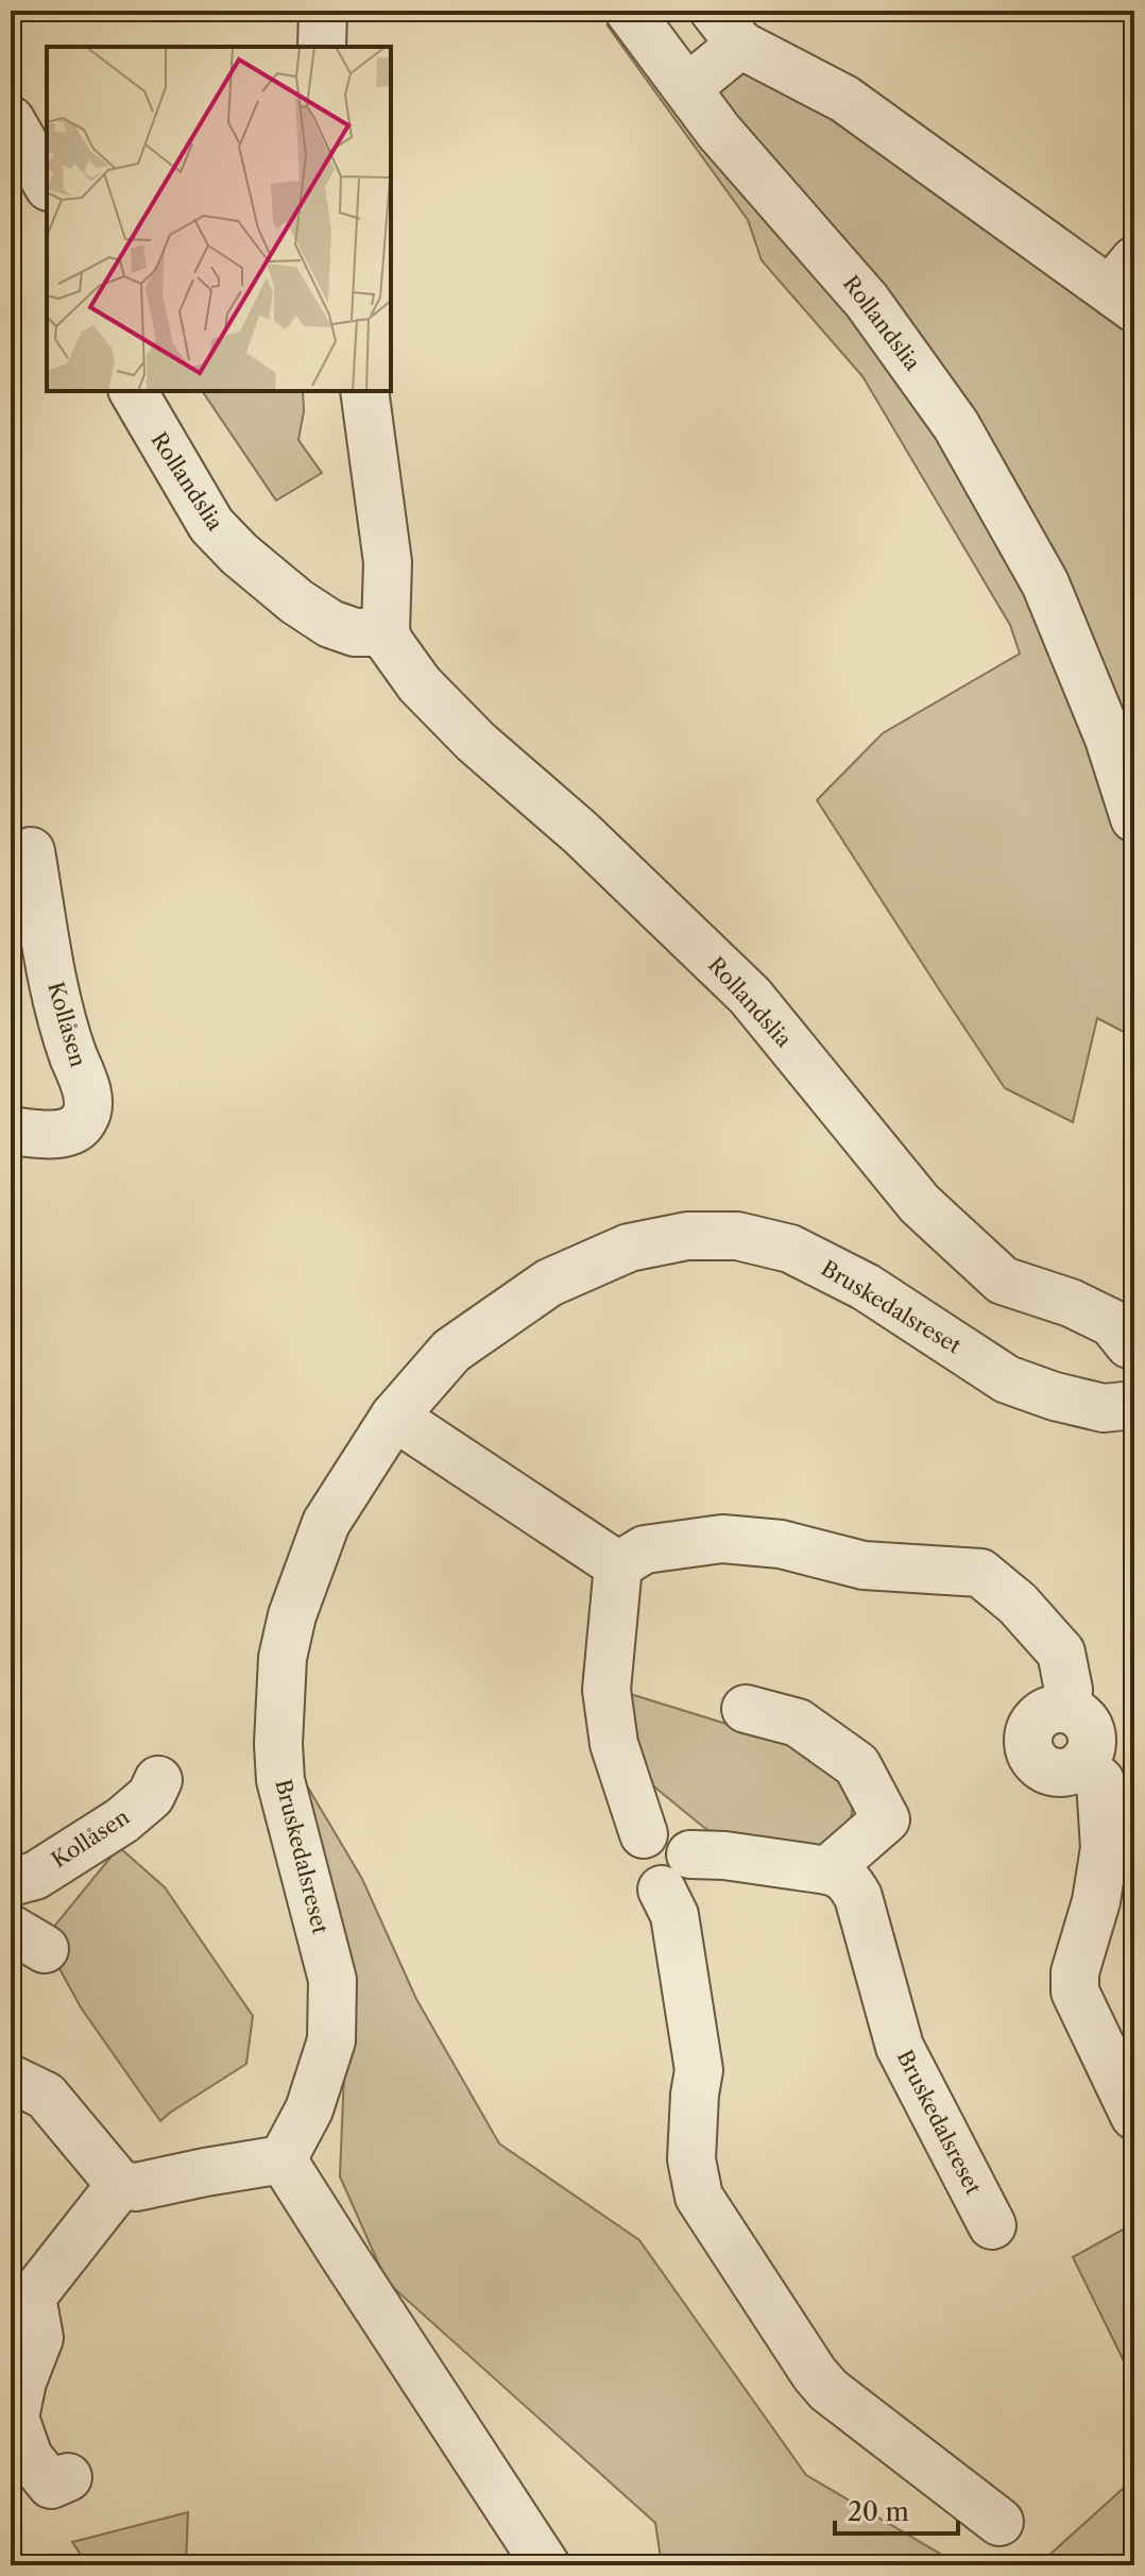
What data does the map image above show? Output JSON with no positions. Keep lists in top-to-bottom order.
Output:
{
  "streets": {
    "street": ["Rollandslia", "Kollåsen", "Bruskedalsreset"]
  },
  "scale_bar": "20 m"
}
